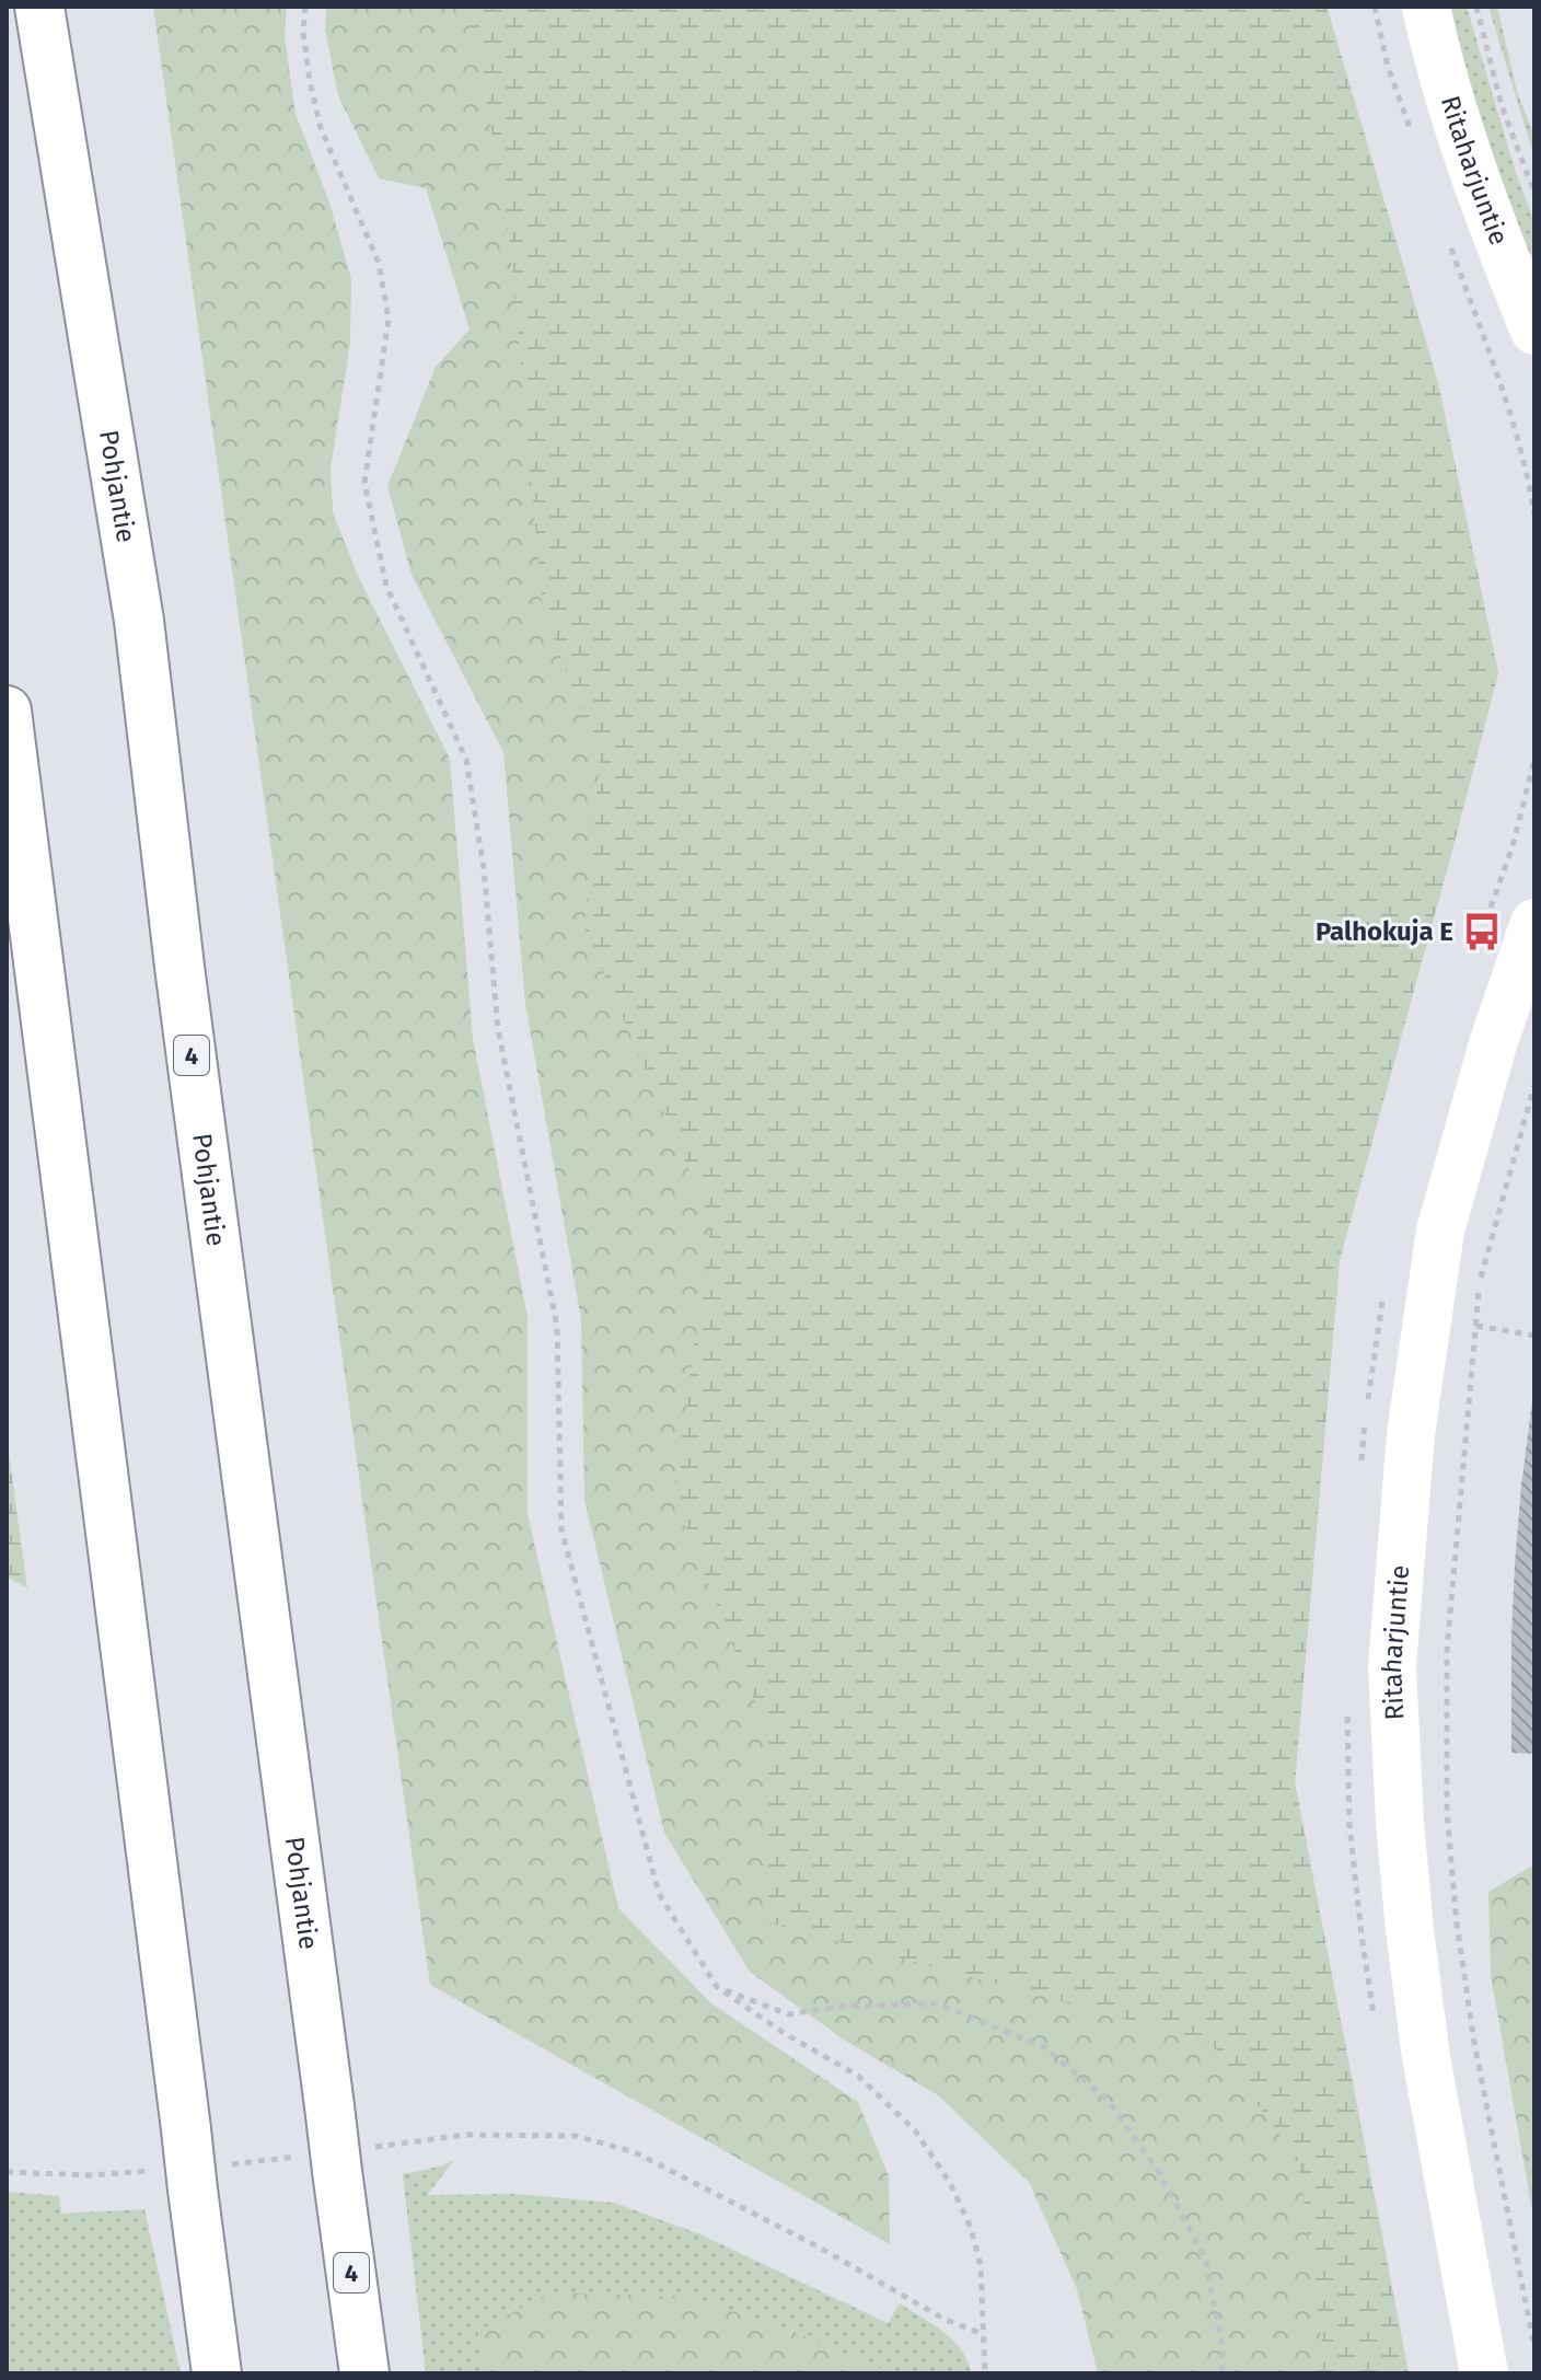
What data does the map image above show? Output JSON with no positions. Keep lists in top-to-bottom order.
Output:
{
  "streets": {
    "main road": ["Ritaharjuntie", "Pohjantie", "4"]
  },
  "places": {
    "bus stop": ["Palhokuja E"]
  }
}
